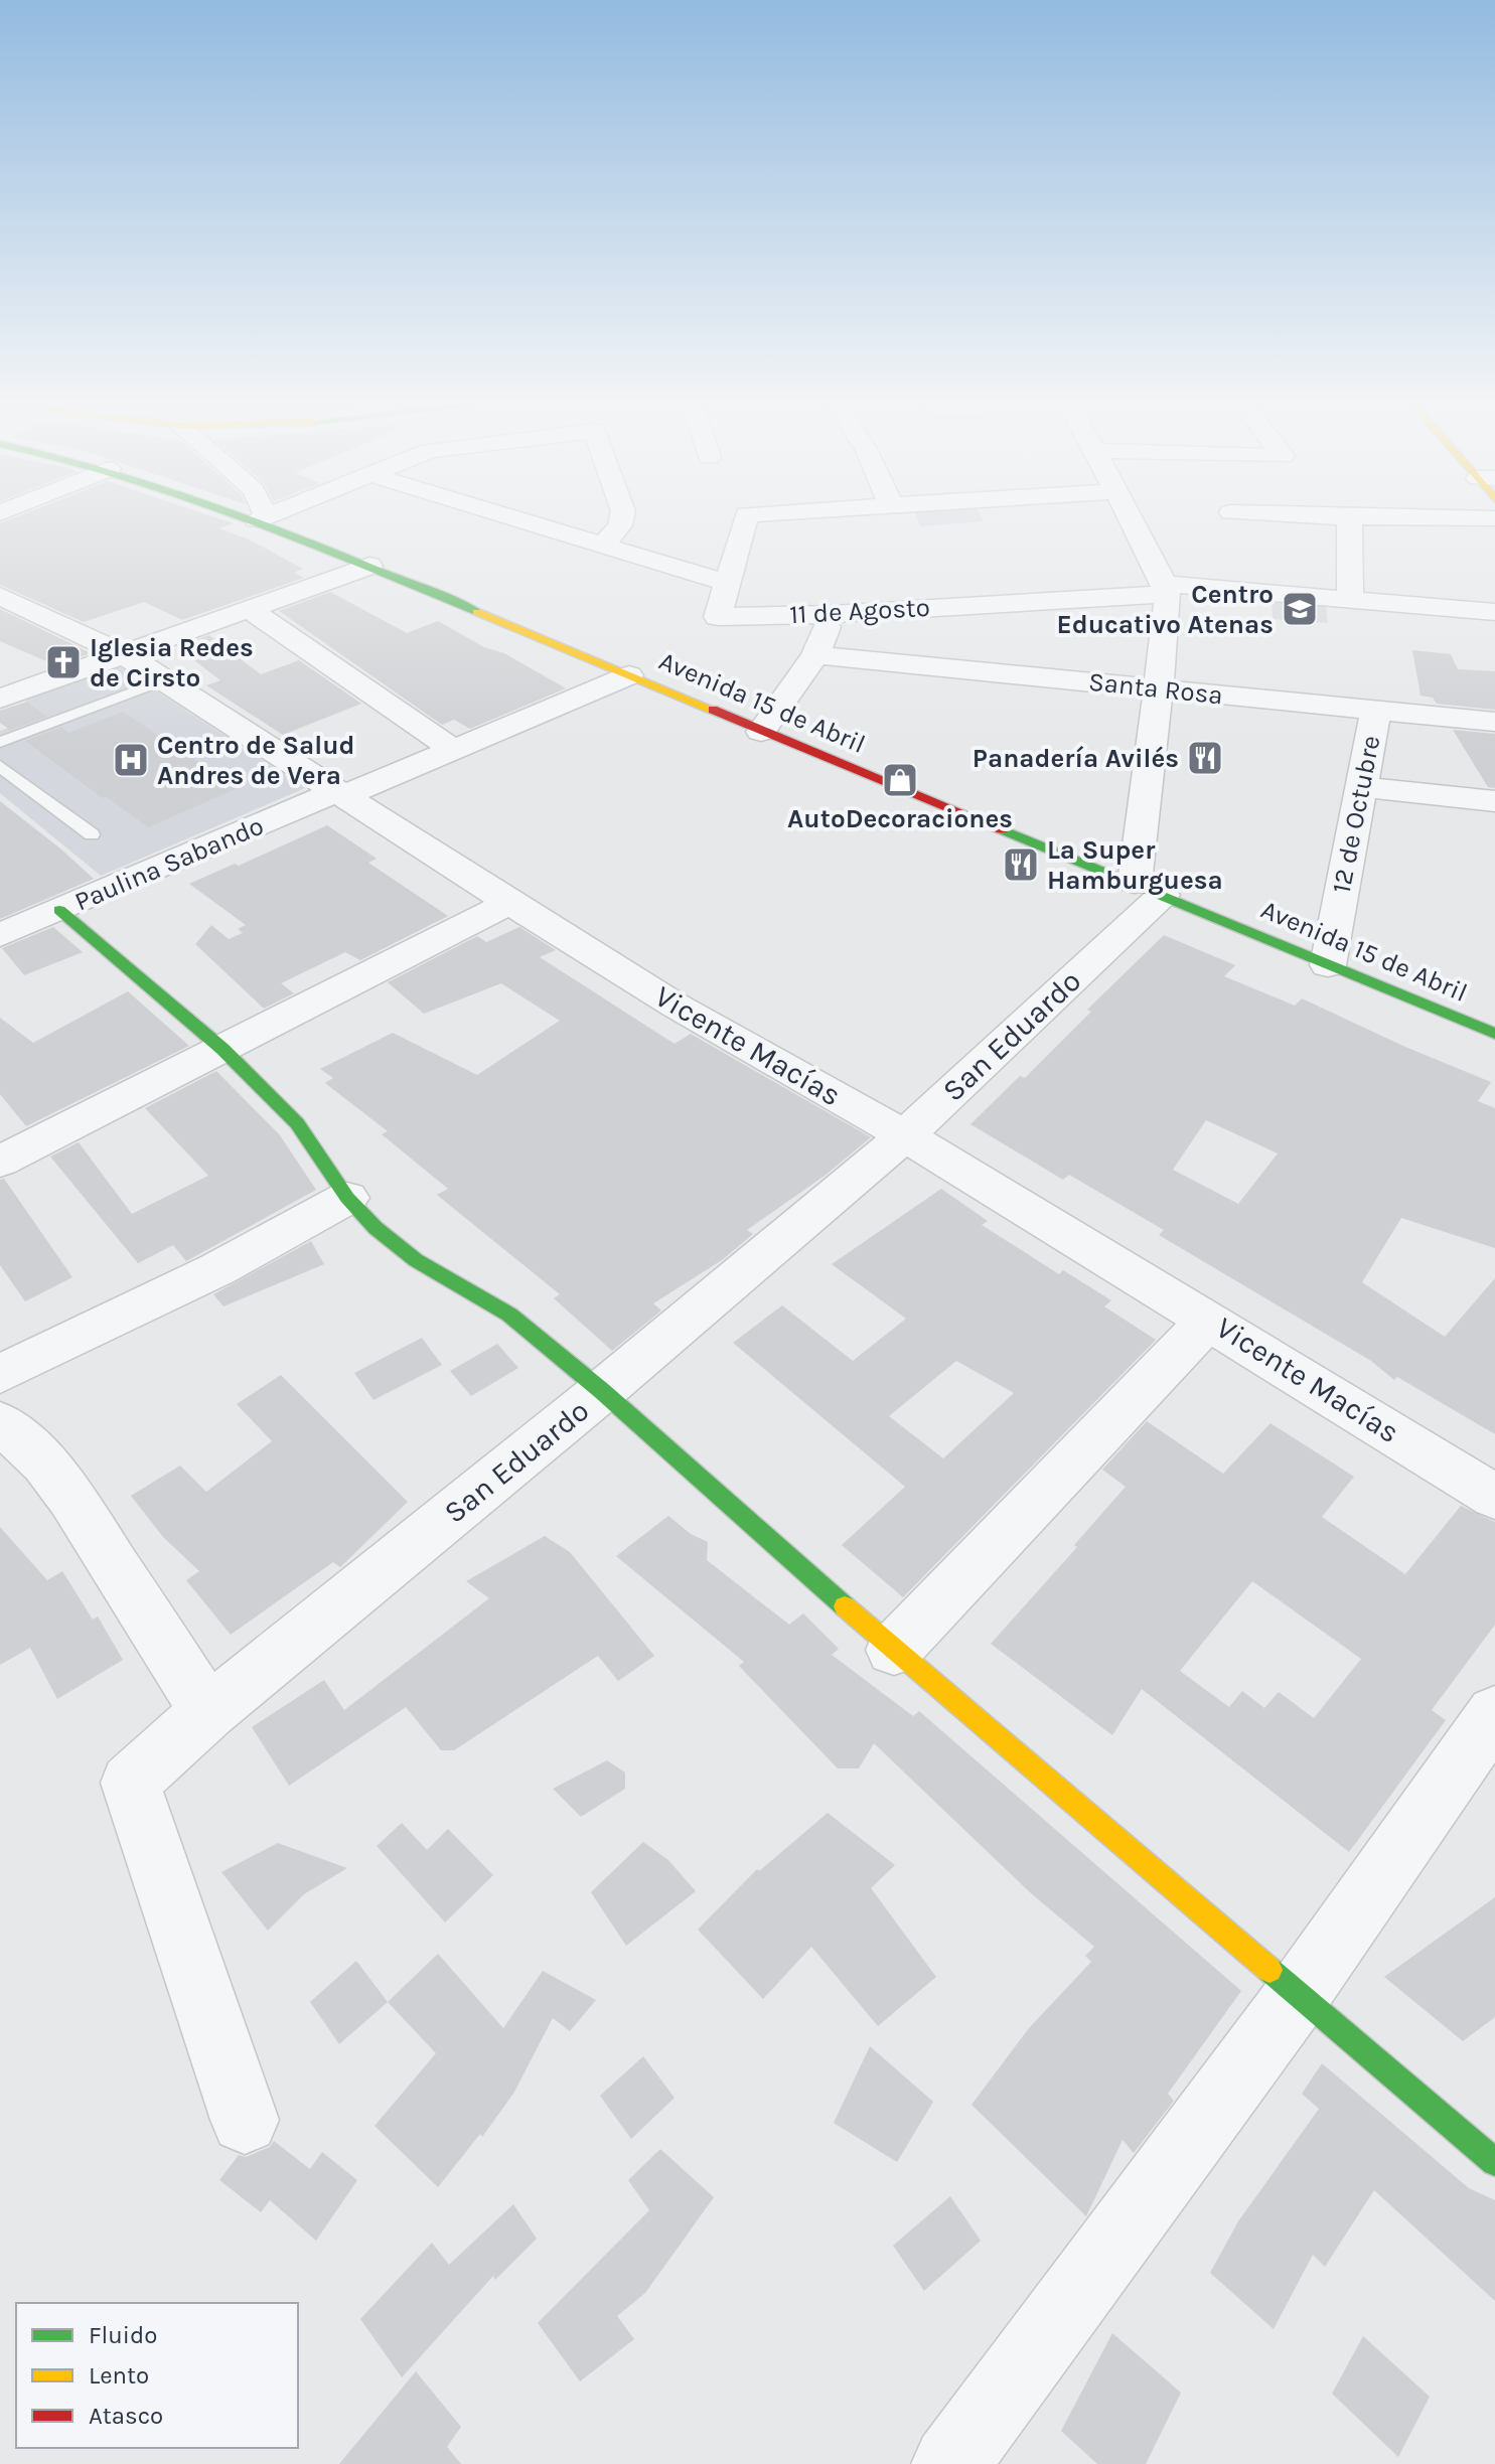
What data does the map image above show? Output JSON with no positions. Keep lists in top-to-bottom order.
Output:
{
  "streets": {
    "street": [
      "11 de Agosto",
      "Santa Rosa",
      "Avenida 15 de Abril",
      "12 de Octubre",
      "Paulina Sabando",
      "San Eduardo",
      "Vicente Macías"
    ]
  },
  "crossings": [
    ["Santa Rosa", "12 de Octubre"],
    ["Avenida 15 de Abril", "12 de Octubre"],
    ["Avenida 15 de Abril", "Paulina Sabando"],
    ["Avenida 15 de Abril", "San Eduardo"],
    ["Paulina Sabando", "Vicente Macías"],
    ["San Eduardo", "Vicente Macías"]
  ],
  "places": {
    "school or university": ["Centro Educativo Atenas"],
    "church": ["Iglesia Redes de Cirsto"],
    "restaurant": ["Panadería Avilés", "La Super Hamburguesa"],
    "hospital": ["Centro de Salud Andres de Vera"],
    "shop": ["AutoDecoraciones"]
  },
  "legend": ["Fluido", "Lento", "Atasco"]
}
